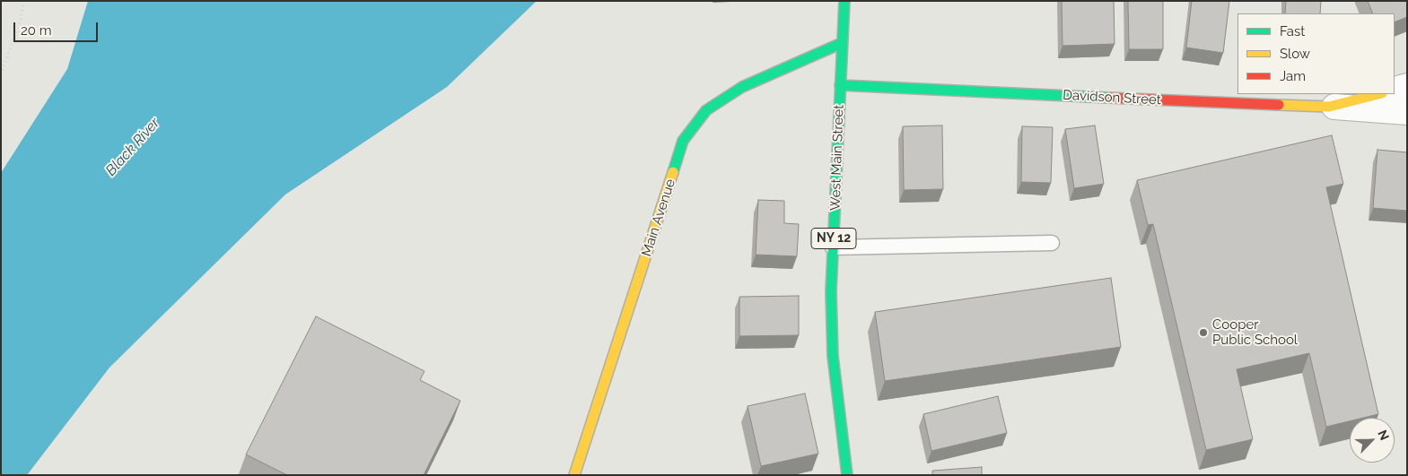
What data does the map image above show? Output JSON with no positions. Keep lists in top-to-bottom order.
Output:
{
  "streets": {
    "street": [
      "Davidson Street",
      "West Main Street",
      "Main Avenue",
      "NY 12"
    ]
  },
  "crossings": [
    ["Davidson Street", "West Main Street"],
    ["West Main Street", "Main Avenue"]
  ],
  "water": ["Black River"],
  "places": ["Cooper Public School"],
  "legend": ["Fast", "Slow", "Jam"],
  "scale_bar": "20 m",
  "north": "top right"
}
